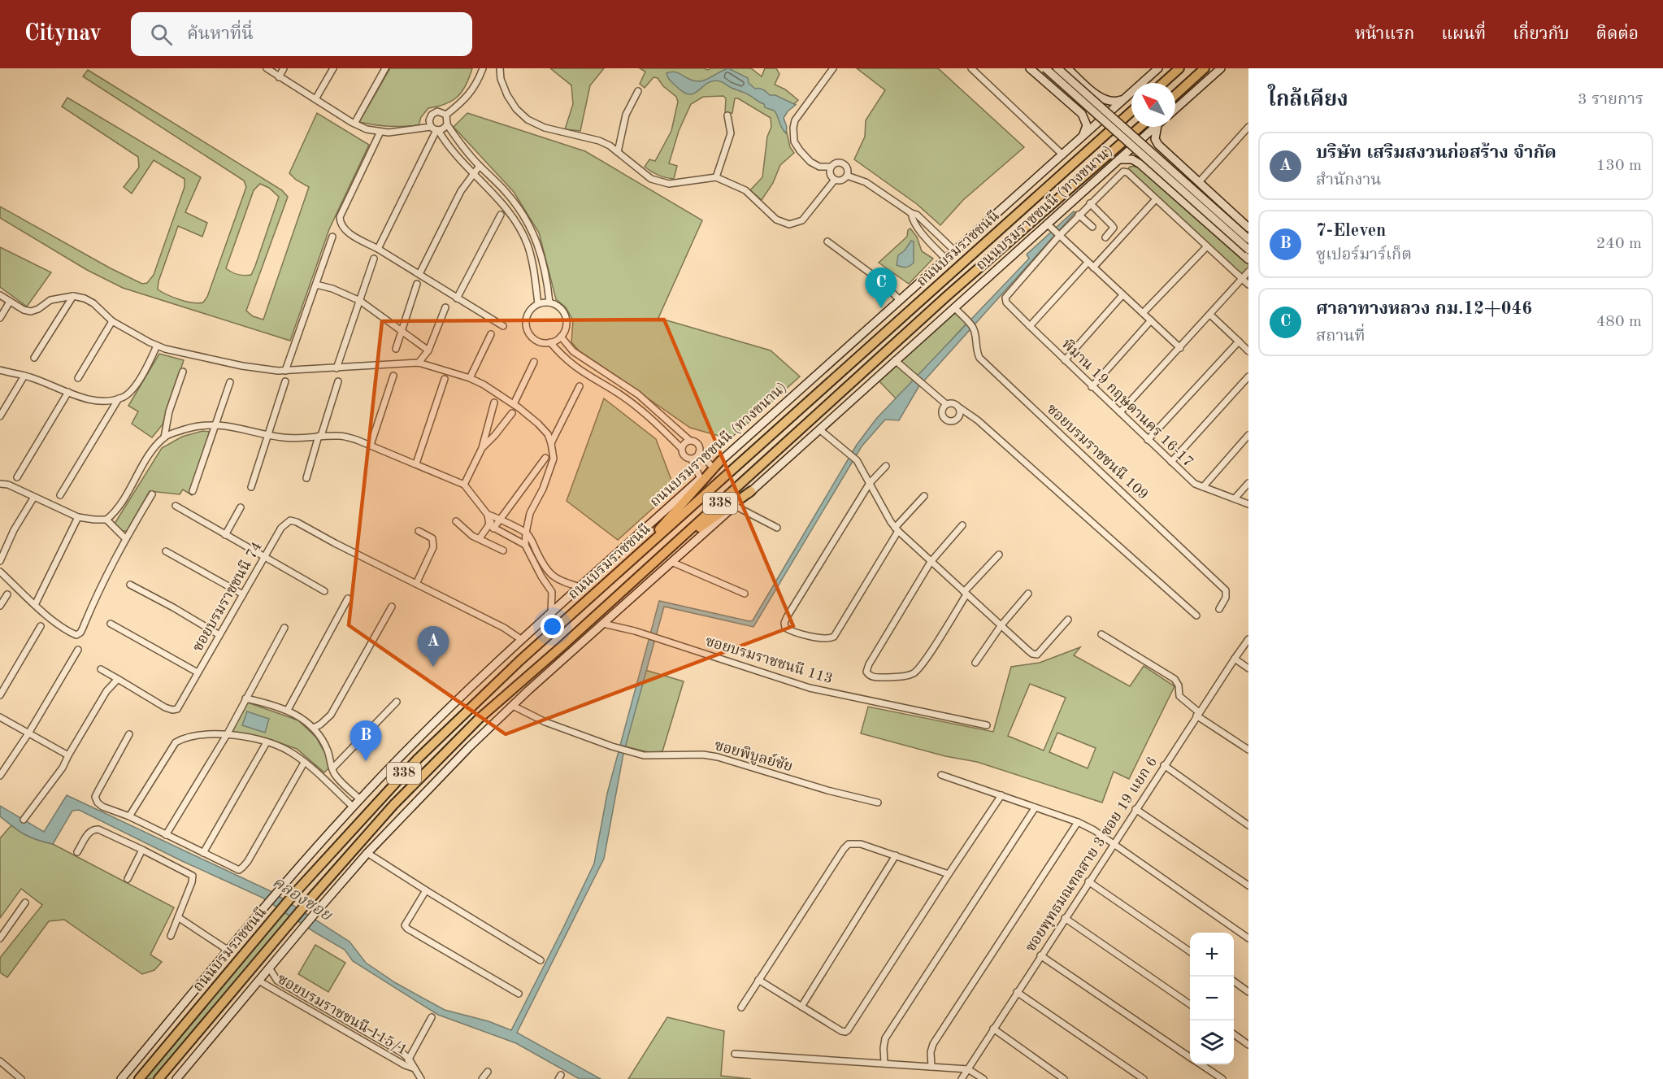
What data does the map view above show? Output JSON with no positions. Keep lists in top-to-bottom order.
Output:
{
  "streets": {
    "highway": ["ถนนบรมราชชนนี", "338"],
    "main road": ["ถนนบรมราชชนนี (ทางขนาน)"],
    "street": [
      "พิมาน 19 กฤษดานคร 16-17",
      "ซอยบรมราชชนนี 109",
      "ซอยบรมราชชนนี 74",
      "ซอยบรมราชชนนี 113",
      "ซอยพิบูลย์ชัย",
      "ซอยพุทธมณฑลสาย 3 ซอย 19 แยก 6",
      "ซอยบรมราชชนนี 115/1"
    ]
  },
  "crossings": [
    ["ถนนบรมราชชนนี (ทางขนาน)", "ซอยบรมราชชนนี 109"],
    ["ถนนบรมราชชนนี (ทางขนาน)", "ซอยบรมราชชนนี 74"],
    ["ถนนบรมราชชนนี (ทางขนาน)", "ซอยบรมราชชนนี 113"],
    ["ถนนบรมราชชนนี (ทางขนาน)", "ซอยพิบูลย์ชัย"],
    ["ถนนบรมราชชนนี (ทางขนาน)", "ซอยบรมราชชนนี 115/1"]
  ],
  "water": ["คลองซอย"],
  "north": "top left",
  "page": {
    "header": "Citynav",
    "search": "ค้นหาที่นี่",
    "nav": [
      "หน้าแรก",
      "แผนที่",
      "เกี่ยวกับ",
      "ติดต่อ"
    ],
    "heading": ["ใกล้เคียง", "3 รายการ"],
    "list": [
      {
        "mark": "A",
        "name": "บริษัท เสริมสงวนก่อสร้าง จำกัด",
        "note": "สำนักงาน",
        "value": "130 m"
      },
      {
        "mark": "B",
        "name": "7-Eleven",
        "note": "ซูเปอร์มาร์เก็ต",
        "value": "240 m"
      },
      {
        "mark": "C",
        "name": "ศาลาทางหลวง กม.12+046",
        "note": "สถานที่",
        "value": "480 m"
      }
    ],
    "pins": ["C", "A", "B"],
    "map_buttons": ["+", "−"]
  }
}
